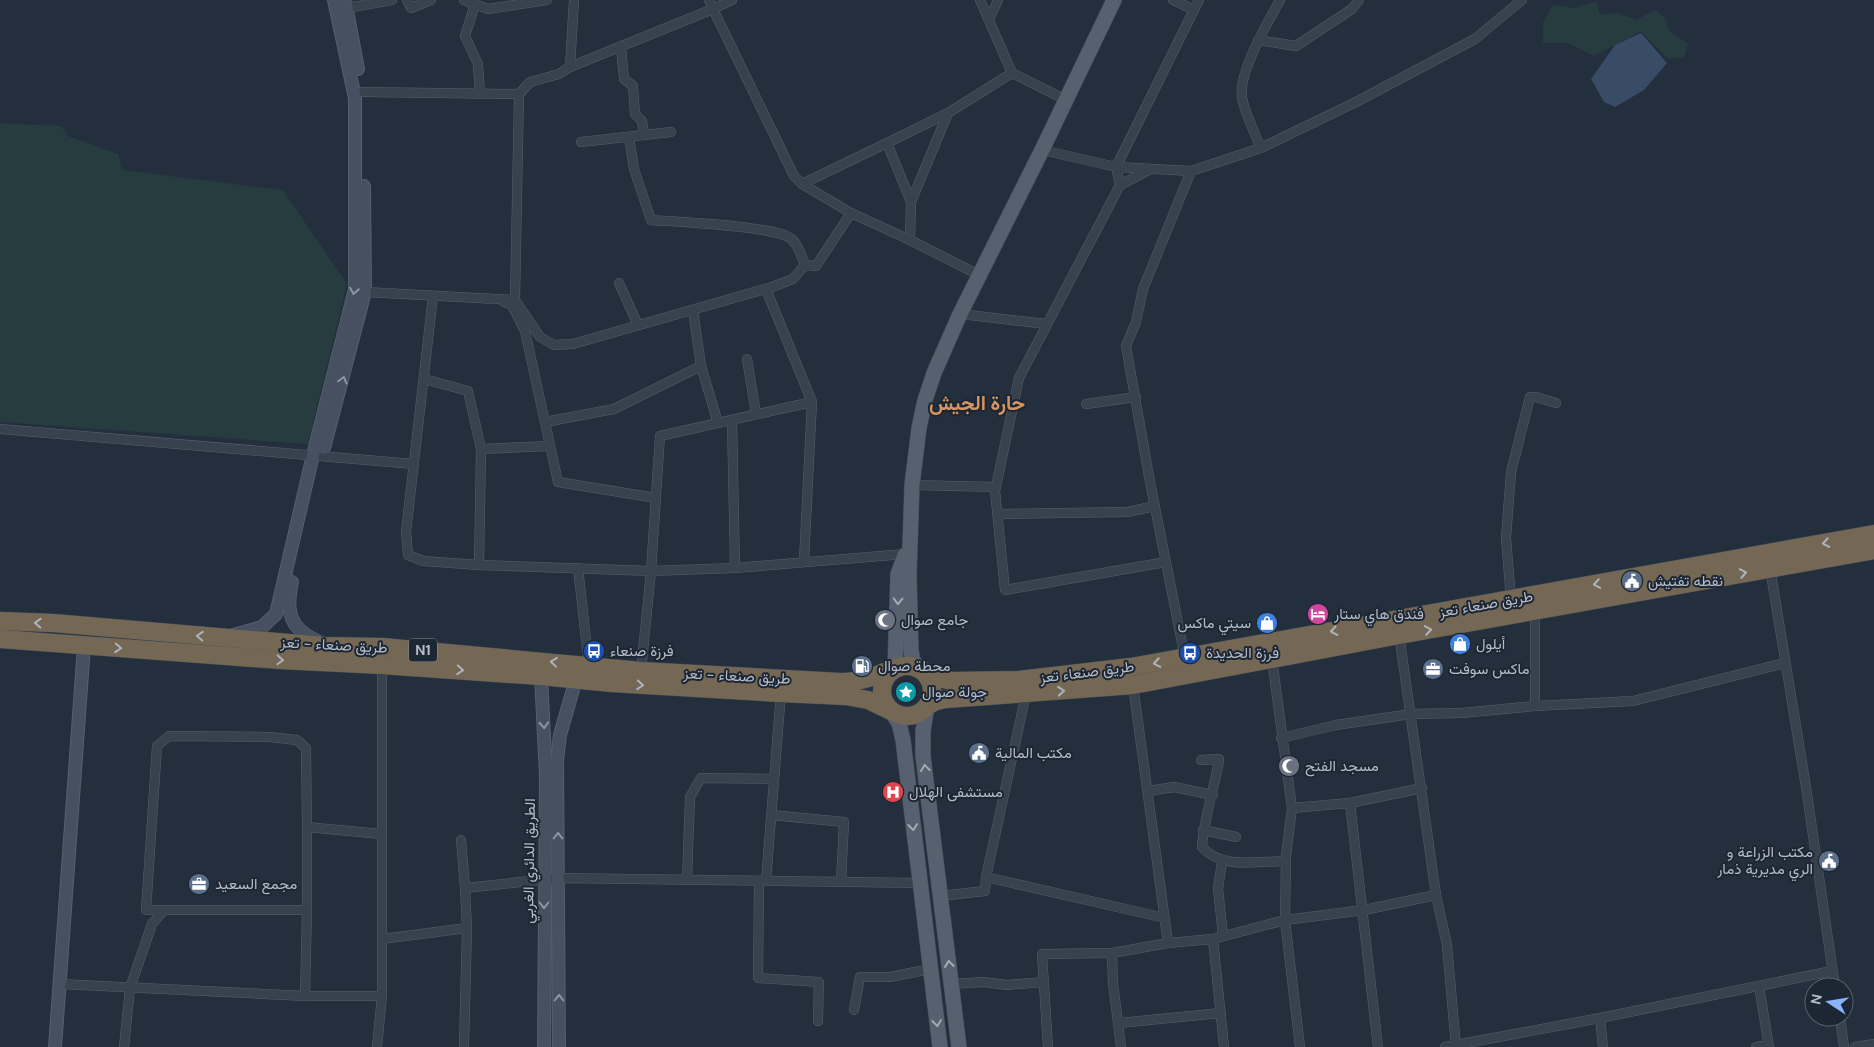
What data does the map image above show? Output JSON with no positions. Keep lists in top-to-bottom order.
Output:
{
  "streets": {
    "highway": ["طريق صنعاء تعز", "طريق صنعاء - تعز", "N1"],
    "main road": ["الطريق الدائري الغربي"]
  },
  "crossings": [
    ["طريق صنعاء - تعز", "الطريق الدائري الغربي"]
  ],
  "districts": ["حارة الجيش"],
  "places": {
    "public building": ["نقطه تفتيش", "مكتب المالية", "مكتب الزراعة و الري مديرية ذمار"],
    "hotel": ["فندق هاي ستار"],
    "mosque": ["جامع صوال", "مسجد الفتح"],
    "shop": ["سيتي ماكس", "أيلول"],
    "bus stop": ["فرزة صنعاء", "فرزة الحديدة"],
    "fuel station": ["محطة صوال"],
    "office": ["ماكس سوفت", "مجمع السعيد"],
    "place": ["جولة صوال"],
    "hospital": ["مستشفى الهلال"]
  },
  "north": "left"
}
